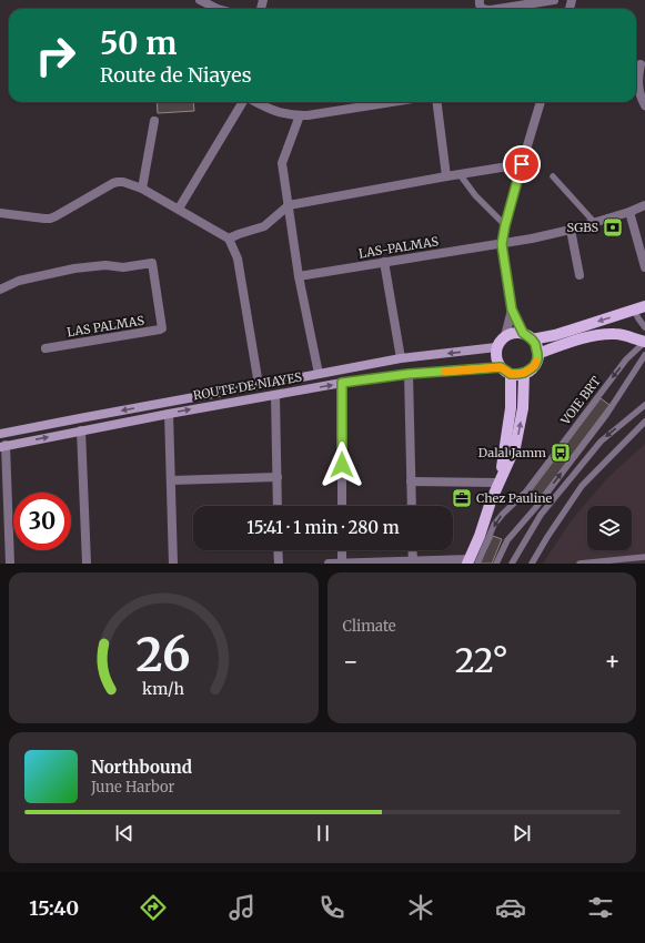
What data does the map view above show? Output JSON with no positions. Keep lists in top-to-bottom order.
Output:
{
  "streets": {
    "main road": ["ROUTE DE NIAYES"],
    "street": ["LAS-PALMAS", "LAS PALMAS"],
    "lane": ["VOIE BRT"]
  },
  "places": {
    "bank": ["SGBS"],
    "bus stop": ["Dalal Jamm"],
    "office": ["Chez Pauline"]
  },
  "page": {
    "turn": ["50 m", "Route de Niayes"],
    "limit": "30",
    "trip": "15:41 · 1 min · 280 m",
    "tile": "Climate",
    "heat": ["−", "22°", "+"],
    "song": ["Northbound", "June Harbor"],
    "tabs": "15:40",
    "gauge": ["26", "km/h"]
  }
}
